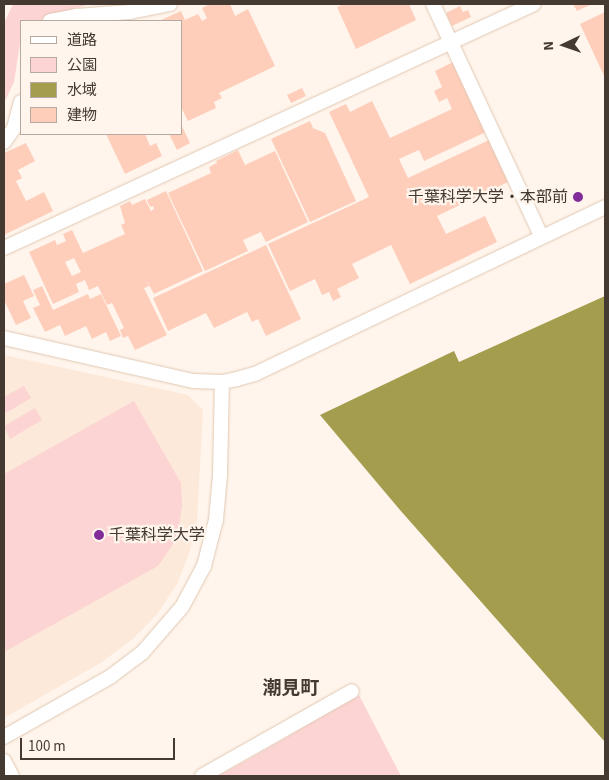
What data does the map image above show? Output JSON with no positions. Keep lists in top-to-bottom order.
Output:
{
  "districts": ["潮見町"],
  "places": ["千葉科学大学・本部前", "千葉科学大学"],
  "legend": [
    "道路",
    "公園",
    "水域",
    "建物"
  ],
  "scale_bar": "100 m",
  "north": "left"
}
